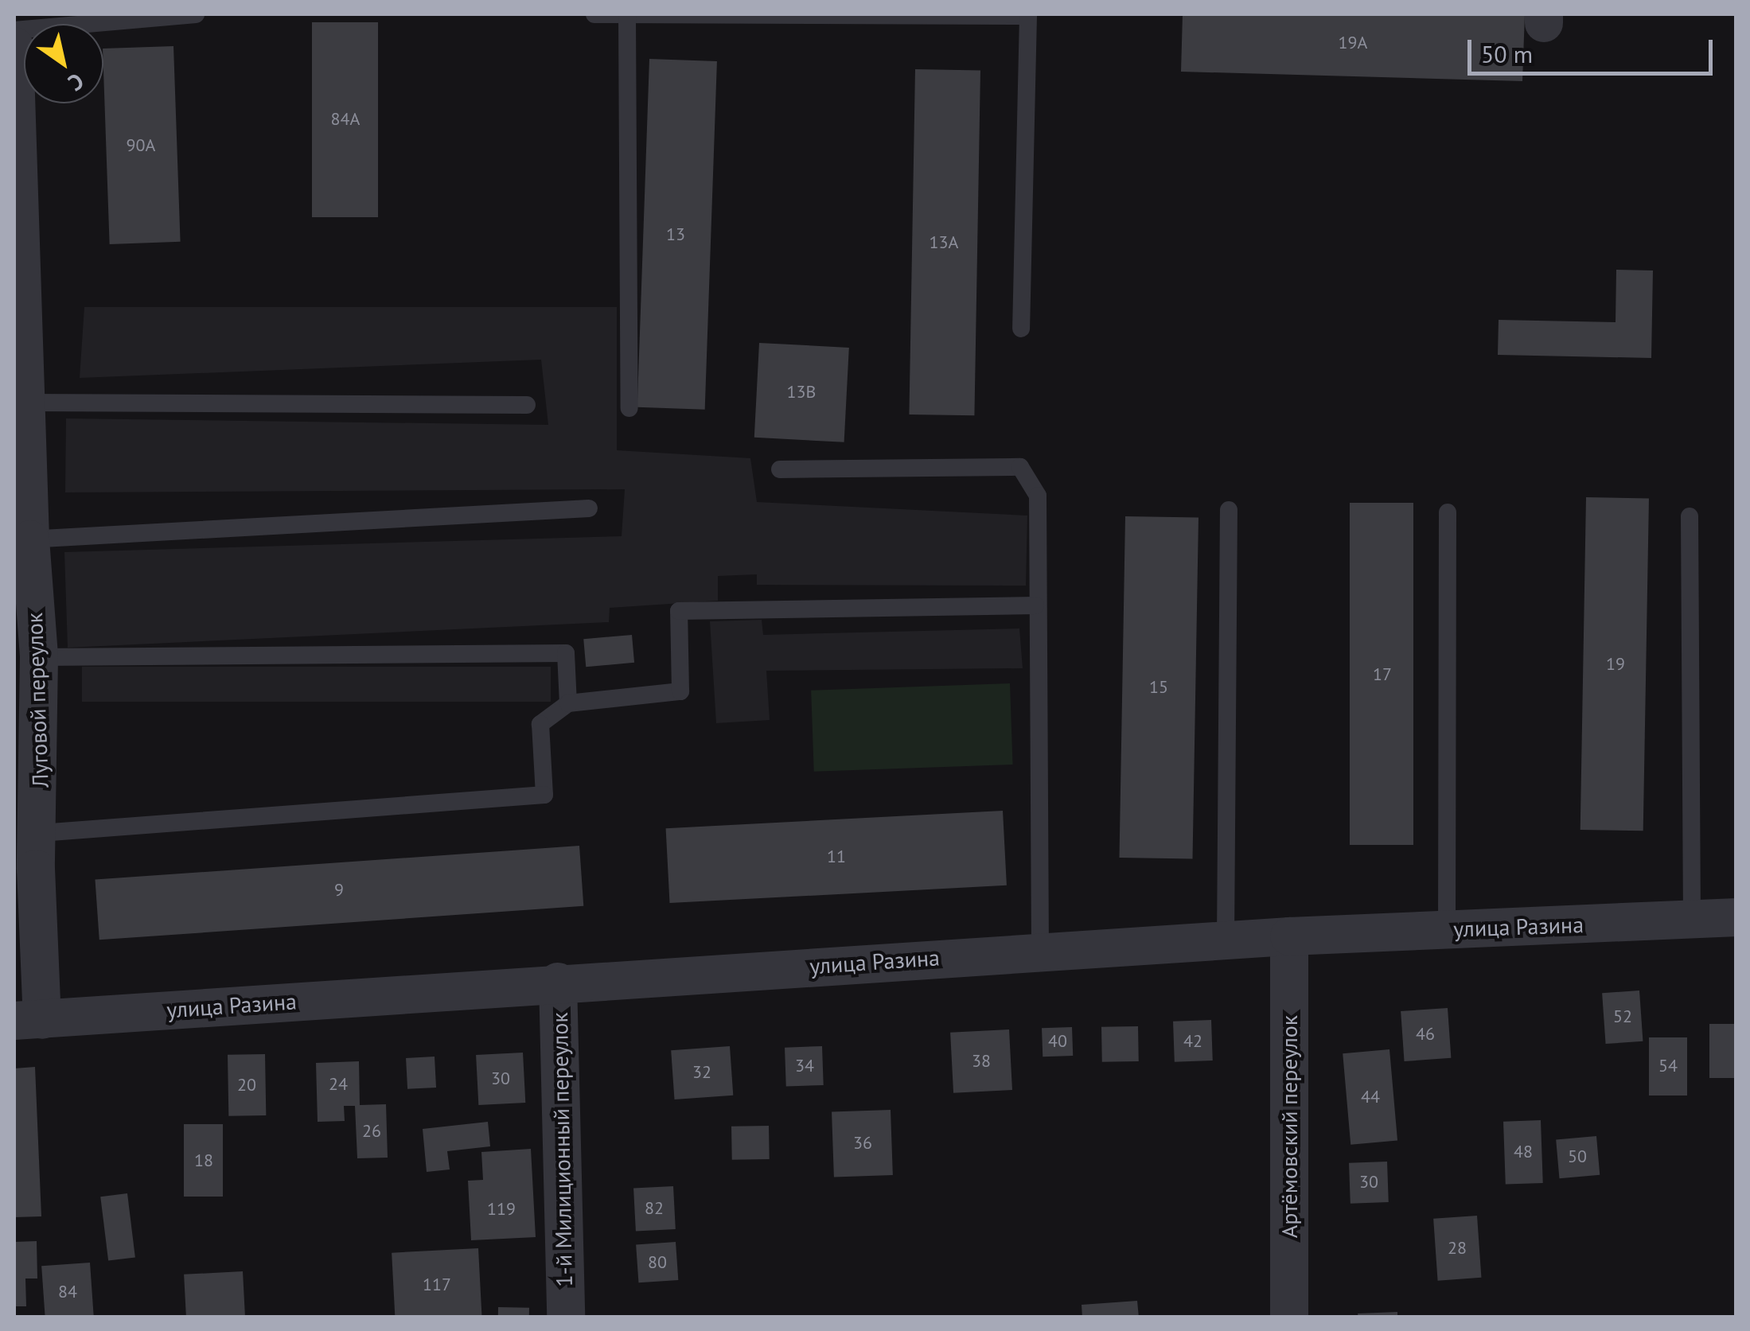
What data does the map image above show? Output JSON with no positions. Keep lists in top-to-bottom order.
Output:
{
  "streets": {
    "street": [
      "Луговой переулок",
      "улица Разина",
      "Артёмовский переулок",
      "1-й Милиционный переулок"
    ]
  },
  "crossings": [
    ["Луговой переулок", "улица Разина"],
    ["улица Разина", "Артёмовский переулок"],
    ["улица Разина", "1-й Милиционный переулок"]
  ],
  "house_numbers": [
    "19А",
    "84А",
    "90А",
    "13",
    "13А",
    "13В",
    "19",
    "17",
    "15",
    "11",
    "9",
    "52",
    "46",
    "40",
    "42",
    "38",
    "34",
    "54",
    "32",
    "30",
    "24",
    "20",
    "44",
    "26",
    "36",
    "48",
    "50",
    "18",
    "30",
    "82",
    "119",
    "28",
    "80",
    "117",
    "84"
  ],
  "scale_bar": "50 m",
  "north": "bottom right"
}
